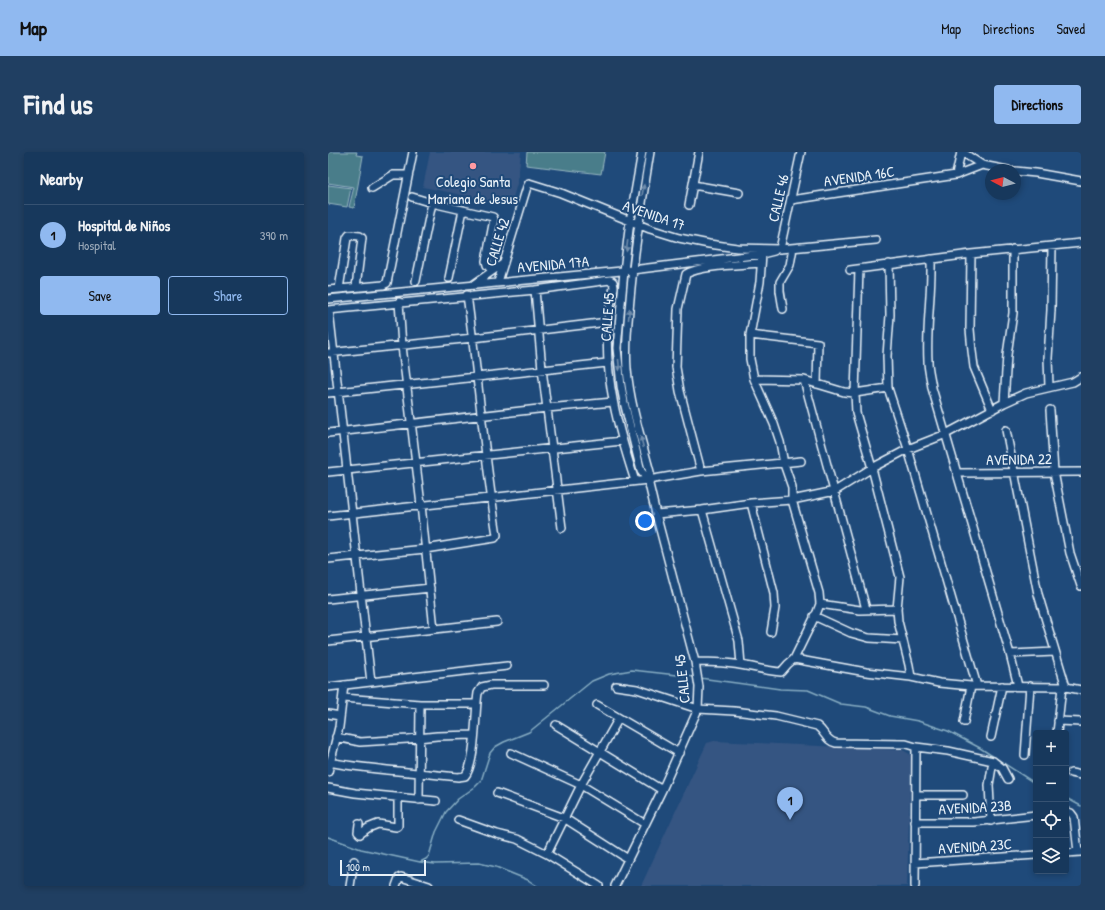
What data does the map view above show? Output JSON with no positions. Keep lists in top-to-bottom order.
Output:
{
  "streets": {
    "street": [
      "AVENIDA 16C",
      "CALLE 46",
      "AVENIDA 17",
      "CALLE 42",
      "AVENIDA 17A",
      "CALLE 45",
      "AVENIDA 22",
      "AVENIDA 23B",
      "AVENIDA 23C"
    ]
  },
  "crossings": [
    ["AVENIDA 16C", "CALLE 46"],
    ["CALLE 46", "AVENIDA 17"],
    ["CALLE 46", "AVENIDA 17A"],
    ["AVENIDA 17", "CALLE 42"],
    ["AVENIDA 17", "AVENIDA 17A"],
    ["AVENIDA 17", "CALLE 45"],
    ["CALLE 42", "AVENIDA 17A"],
    ["AVENIDA 17A", "CALLE 45"]
  ],
  "places": ["Colegio Santa Mariana de Jesus"],
  "scale_bar": "100 m",
  "north": "left",
  "page": {
    "header": "Map",
    "nav": ["Map", "Directions", "Saved"],
    "title": "Find us",
    "buttons": [
      "Directions",
      ["Save", "Share"]
    ],
    "heading": "Nearby",
    "list": [
      {
        "mark": "1",
        "name": "Hospital de Niños",
        "note": "Hospital",
        "value": "390 m"
      }
    ],
    "map_buttons": ["+", "−"],
    "pins": "1",
    "scale": "100 m"
  }
}
